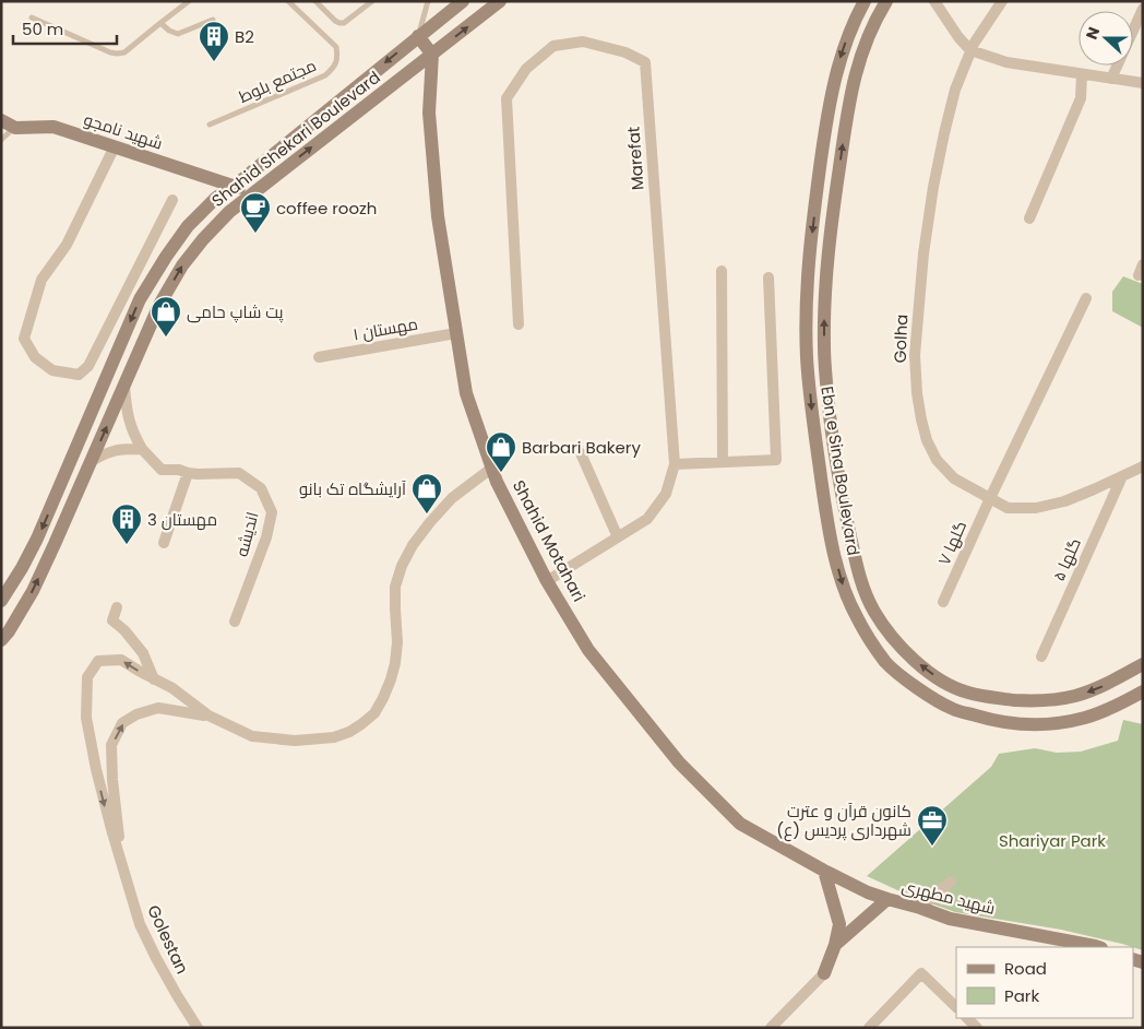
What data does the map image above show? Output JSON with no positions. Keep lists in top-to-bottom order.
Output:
{
  "streets": {
    "main road": [
      "شهید نامجو",
      "Shahid Shekari Boulevard",
      "Ebn e Sina Boulevard",
      "Shahid Motahari",
      "شهید مطهری"
    ],
    "street": [
      "Marefat",
      "مهستان ۱",
      "Golha",
      "اندیشه",
      "گلها ۷",
      "گلها ۵",
      "Golestan"
    ],
    "lane": ["مجتمع بلوط"]
  },
  "crossings": [
    ["شهید نامجو", "Shahid Shekari Boulevard"],
    ["Shahid Shekari Boulevard", "Shahid Motahari"],
    ["Marefat", "Shahid Motahari"],
    ["مهستان ۱", "Shahid Motahari"],
    ["Golha", "گلها ۷"],
    ["Golha", "گلها ۵"],
    ["Shahid Motahari", "شهید مطهری"]
  ],
  "parks": ["Shariyar Park"],
  "places": {
    "building": ["B2", "مهستان 3"],
    "cafe": ["coffee roozh"],
    "shop": ["پت شاپ حامی", "Barbari Bakery", "آرایشگاه تک بانو"],
    "office": ["کانون قرآن و عترت (ع) شهرداری پردیس"]
  },
  "legend": ["Road", "Park"],
  "scale_bar": "50 m",
  "north": "left"
}
